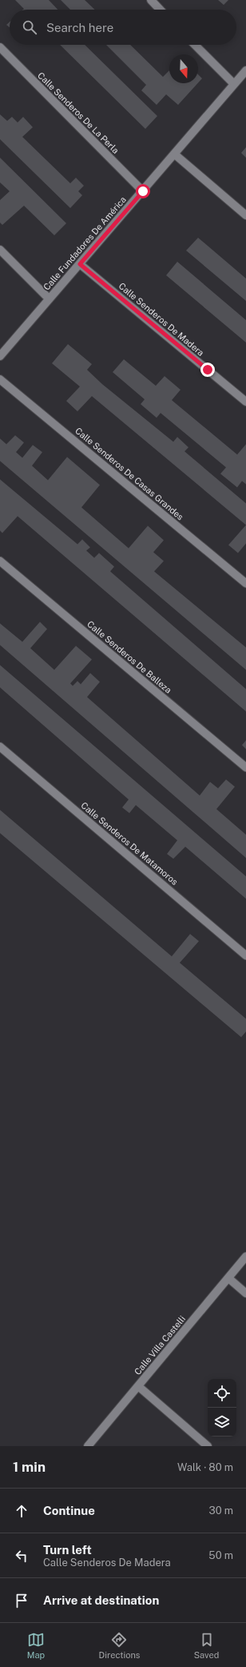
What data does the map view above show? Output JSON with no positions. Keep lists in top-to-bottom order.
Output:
{
  "streets": {
    "street": [
      "Calle Senderos De La Perla",
      "Calle Fundadores De América",
      "Calle Senderos De Madera",
      "Calle Senderos De Casas Grandes",
      "Calle Senderos De Balleza",
      "Calle Senderos De Matamoros",
      "Calle Villa Castelli"
    ]
  },
  "crossings": [
    ["Calle Senderos De La Perla", "Calle Fundadores De América"],
    ["Calle Fundadores De América", "Calle Senderos De Madera"]
  ],
  "north": "bottom",
  "page": {
    "search": "Search here",
    "heading": ["1 min", "Walk · 80 m"],
    "list": [
      ["Continue", "30 m"],
      ["Turn left", "Calle Senderos De Madera", "50 m"],
      "Arrive at destination"
    ],
    "nav": ["Map", "Directions", "Saved"]
  }
}
